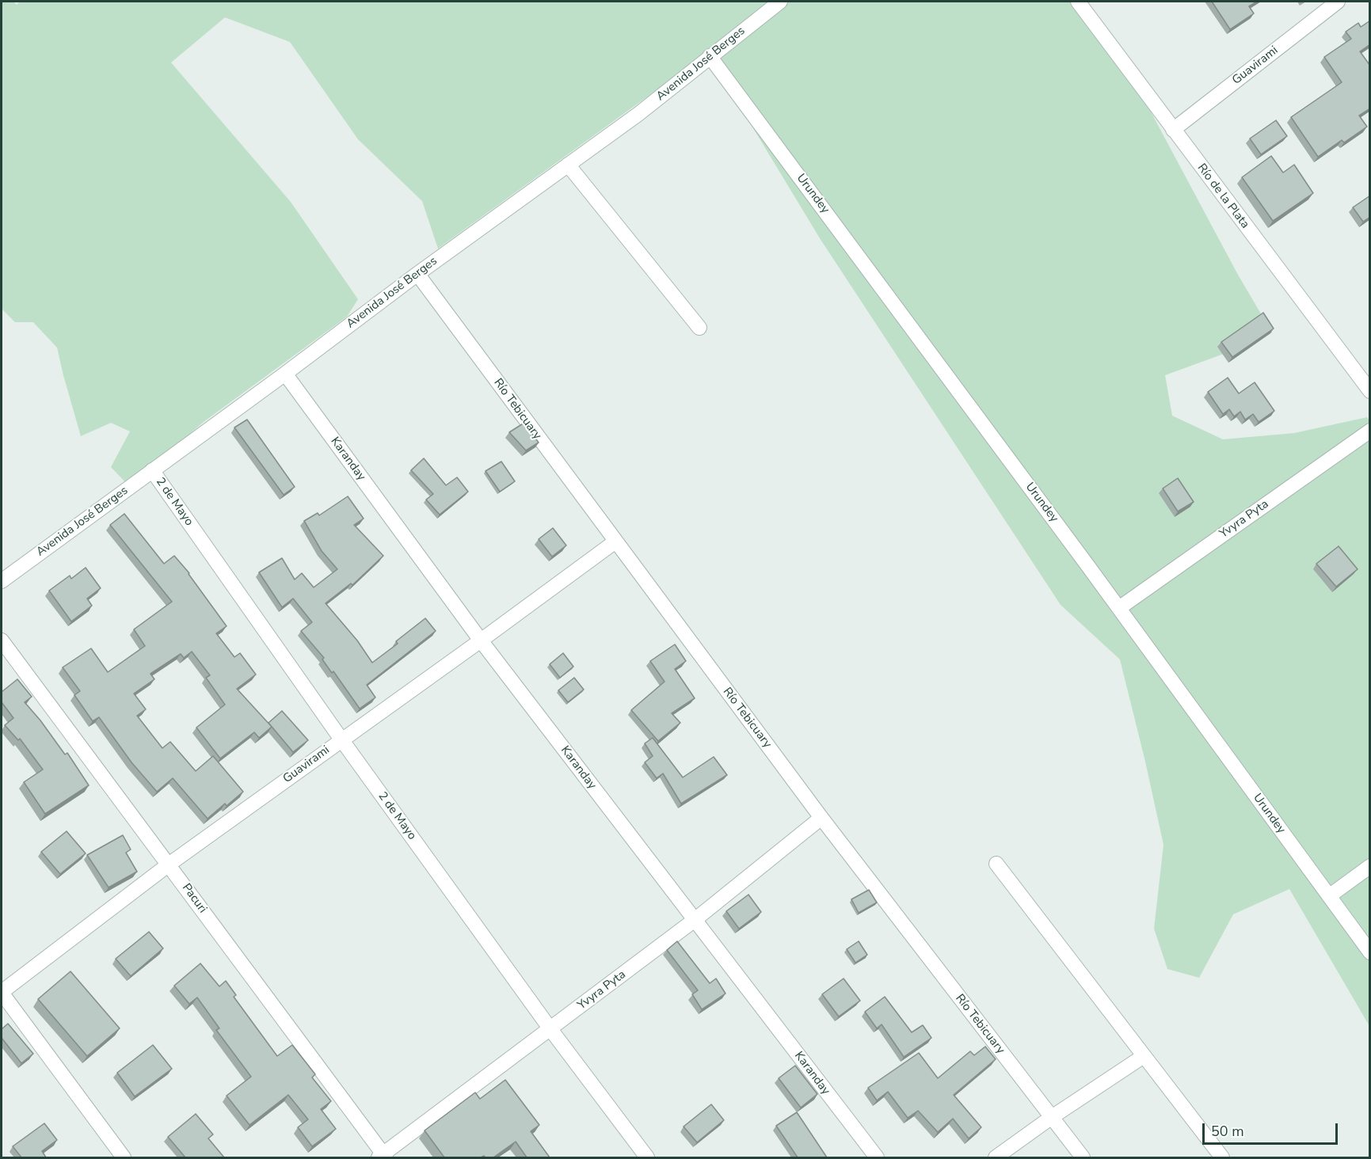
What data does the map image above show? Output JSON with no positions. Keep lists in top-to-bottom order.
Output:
{
  "streets": {
    "street": [
      "Avenida José Berges",
      "Guavirami",
      "Urundey",
      "Río de la Plata",
      "Río Tebicuary",
      "Karanday",
      "2 de Mayo",
      "Yvyra Pyta",
      "Pacuri"
    ]
  },
  "crossings": [
    ["Avenida José Berges", "Urundey"],
    ["Avenida José Berges", "Río Tebicuary"],
    ["Avenida José Berges", "Karanday"],
    ["Avenida José Berges", "2 de Mayo"],
    ["Guavirami", "Río de la Plata"],
    ["Guavirami", "Río Tebicuary"],
    ["Guavirami", "Karanday"],
    ["Guavirami", "2 de Mayo"],
    ["Guavirami", "Pacuri"],
    ["Urundey", "Yvyra Pyta"],
    ["Río Tebicuary", "Yvyra Pyta"],
    ["Karanday", "Yvyra Pyta"],
    ["2 de Mayo", "Yvyra Pyta"],
    ["Yvyra Pyta", "Pacuri"]
  ],
  "scale_bar": "50 m"
}
